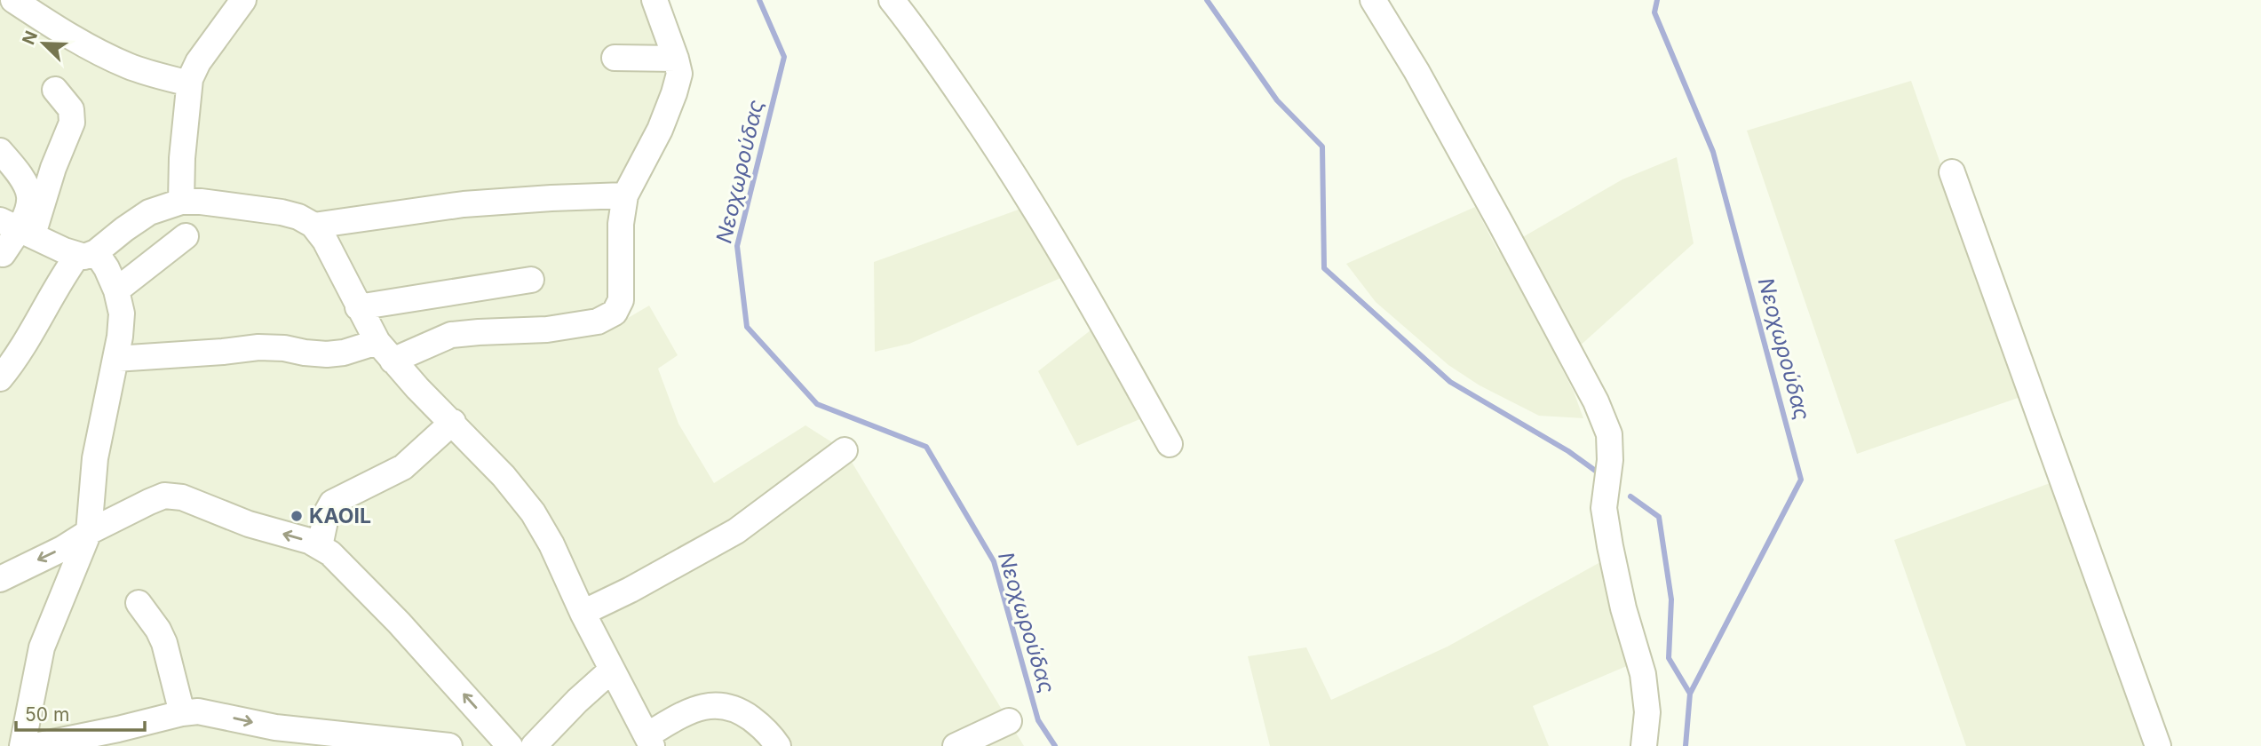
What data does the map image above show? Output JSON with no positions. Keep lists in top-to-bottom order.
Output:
{
  "water": ["Νεοχωρούδας"],
  "places": ["KAOIL"],
  "scale_bar": "50 m",
  "north": "top left"
}
